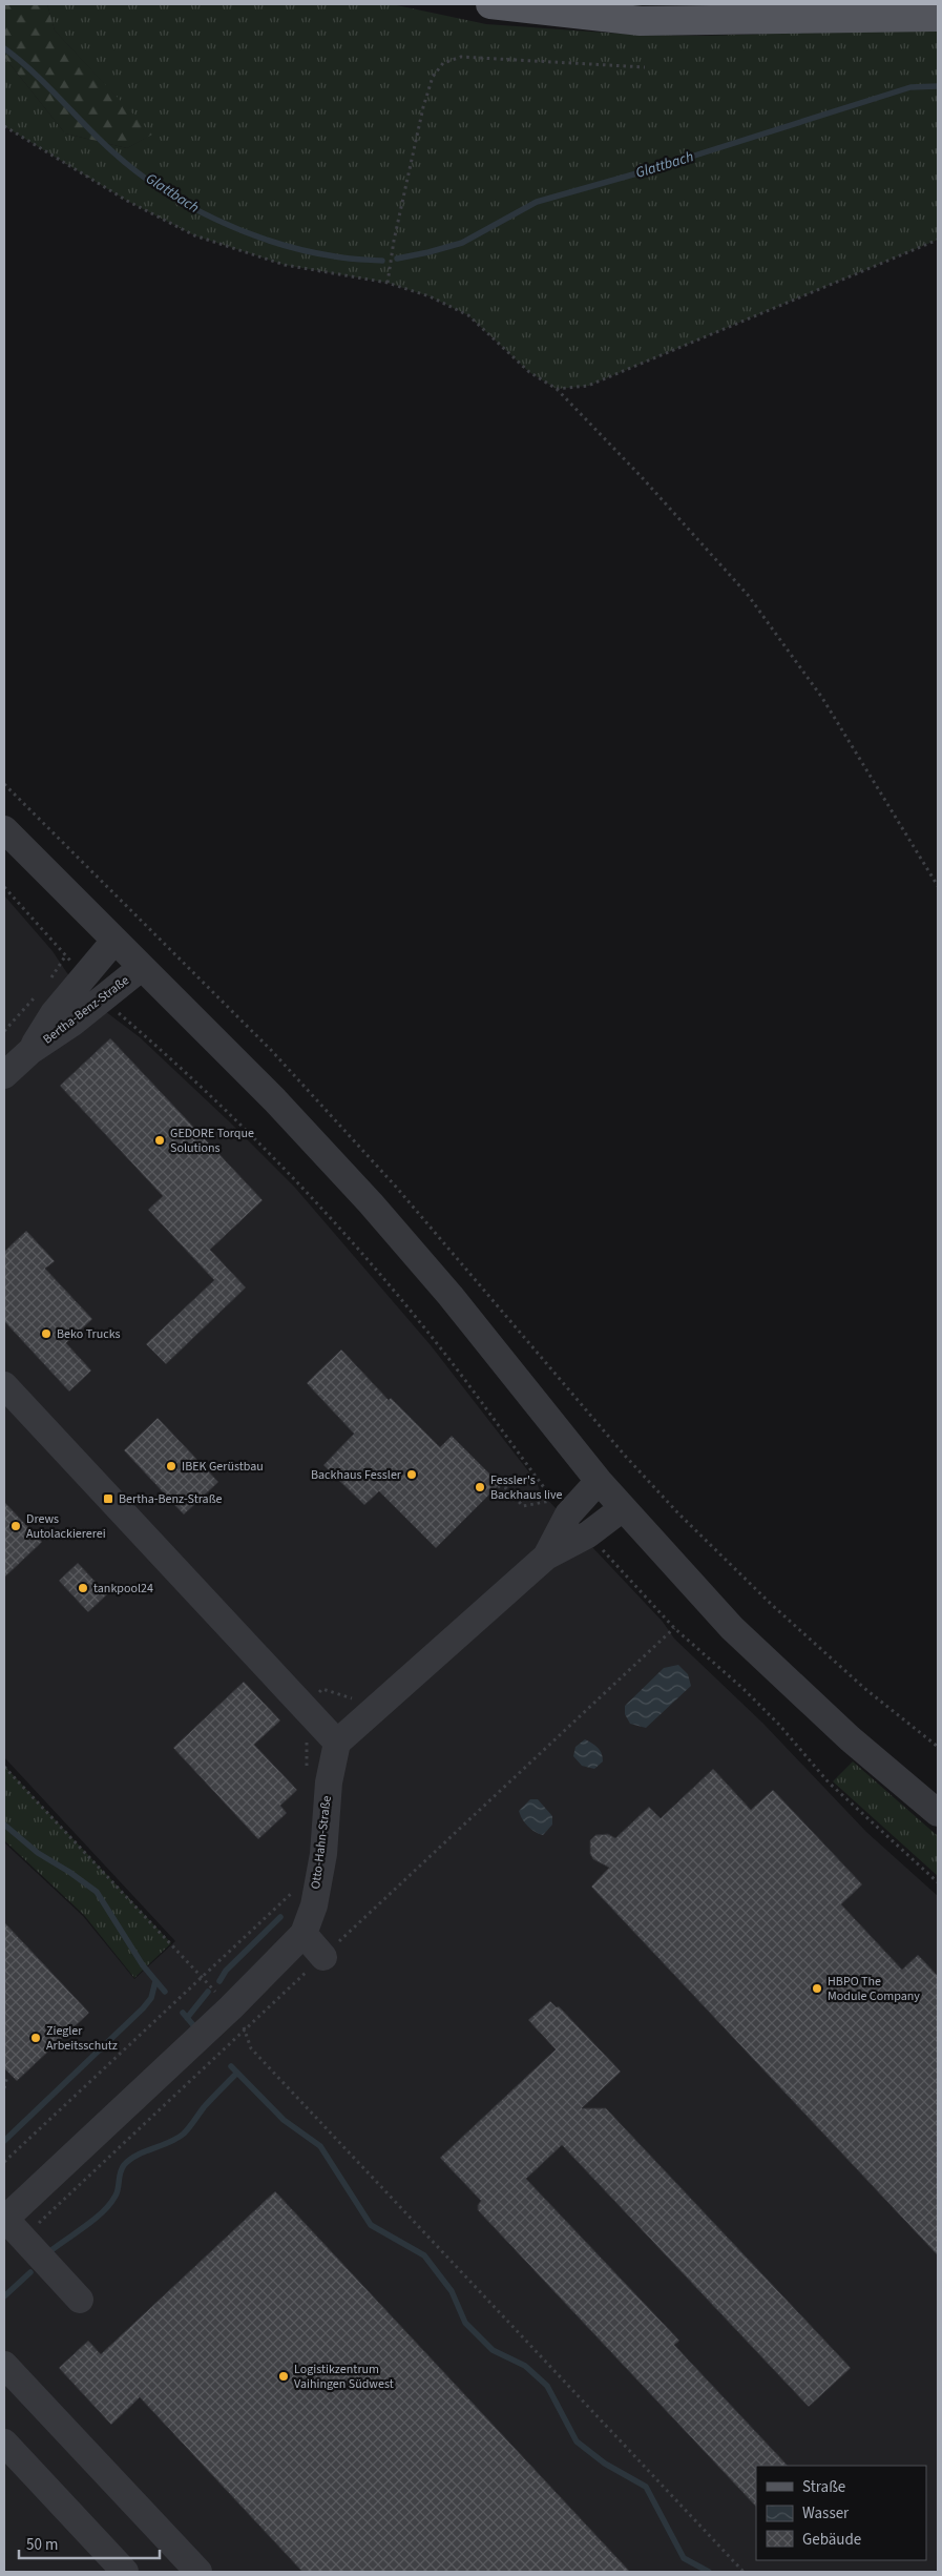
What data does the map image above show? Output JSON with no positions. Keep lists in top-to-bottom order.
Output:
{
  "streets": {
    "street": ["Bertha-Benz-Straße", "Otto-Hahn-Straße"]
  },
  "water": ["Glattbach"],
  "places": {
    "other": [
      "GEDORE Torque Solutions",
      "Beko Trucks",
      "IBEK Gerüstbau",
      "Backhaus Fessler",
      "Fessler's Backhaus live",
      "Drews Autolackiererei",
      "tankpool24",
      "HBPO The Module Company",
      "Ziegler Arbeitsschutz",
      "Logistikzentrum Vaihingen Südwest"
    ],
    "transit": ["Bertha-Benz-Straße"]
  },
  "legend": ["Straße", "Wasser", "Gebäude"],
  "scale_bar": "50 m"
}
